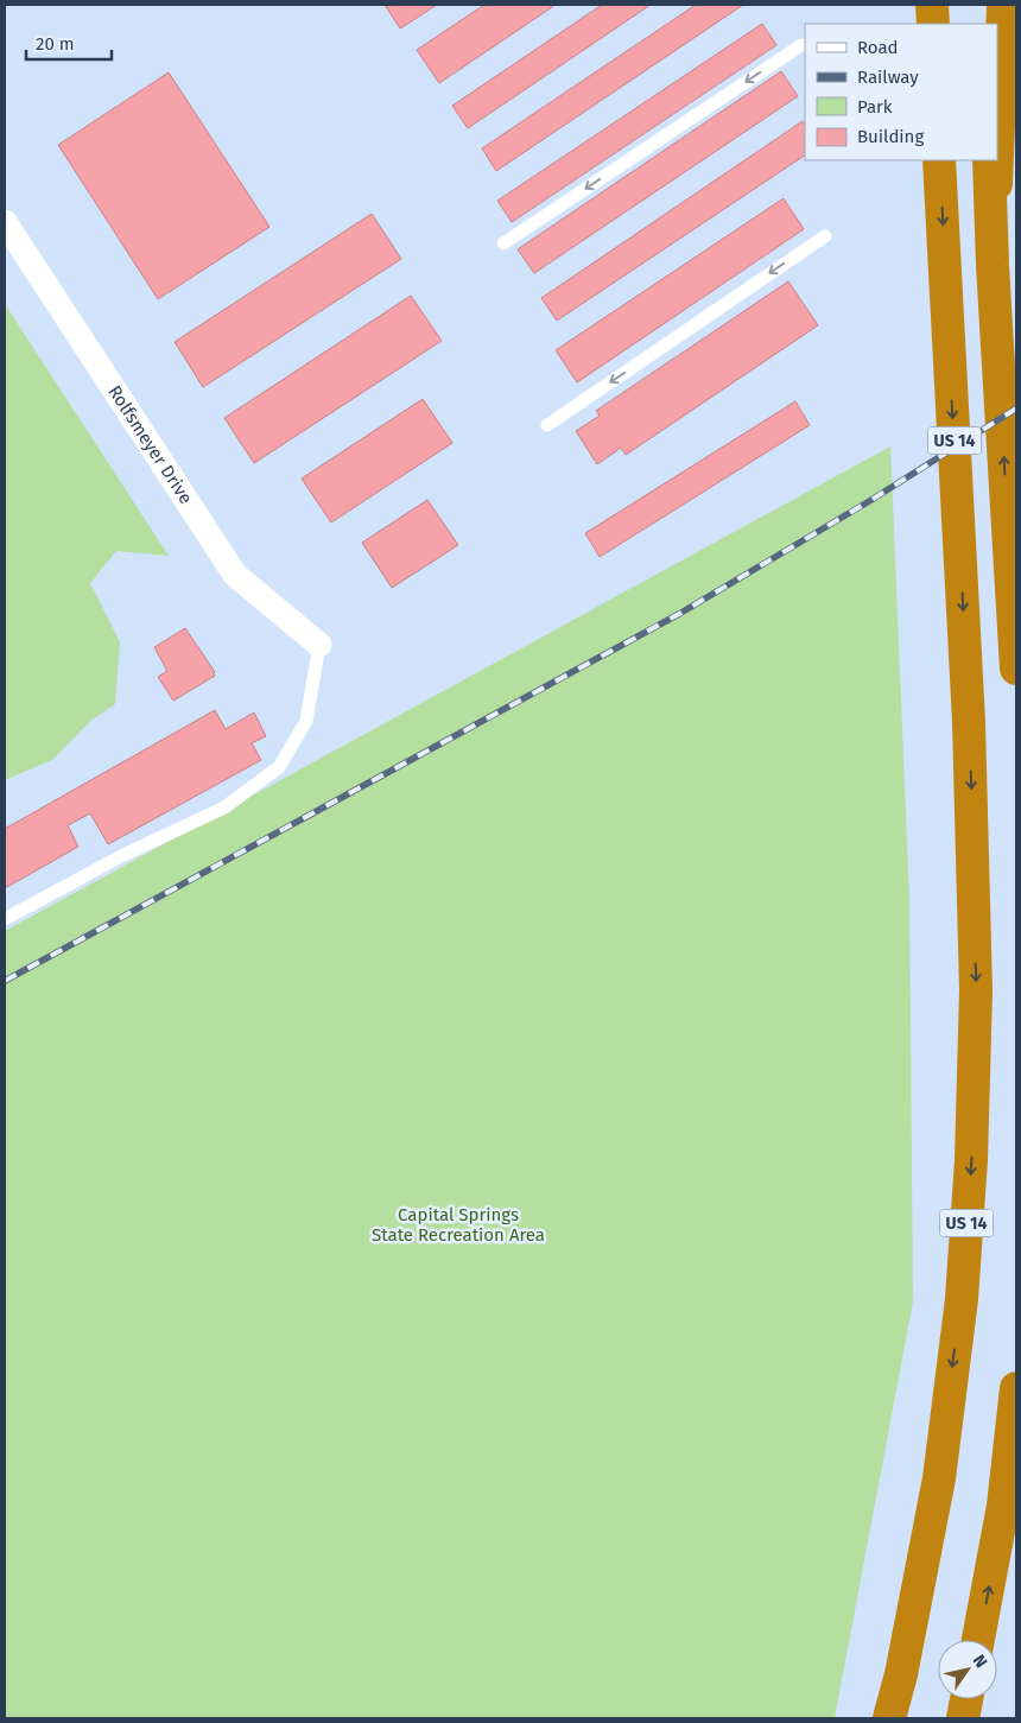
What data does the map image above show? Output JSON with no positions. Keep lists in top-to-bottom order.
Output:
{
  "streets": {
    "highway": ["US 14"],
    "street": ["Rolfsmeyer Drive"]
  },
  "parks": ["Capital Springs State Recreation Area"],
  "legend": [
    "Road",
    "Railway",
    "Park",
    "Building"
  ],
  "scale_bar": "20 m",
  "north": "top right"
}
